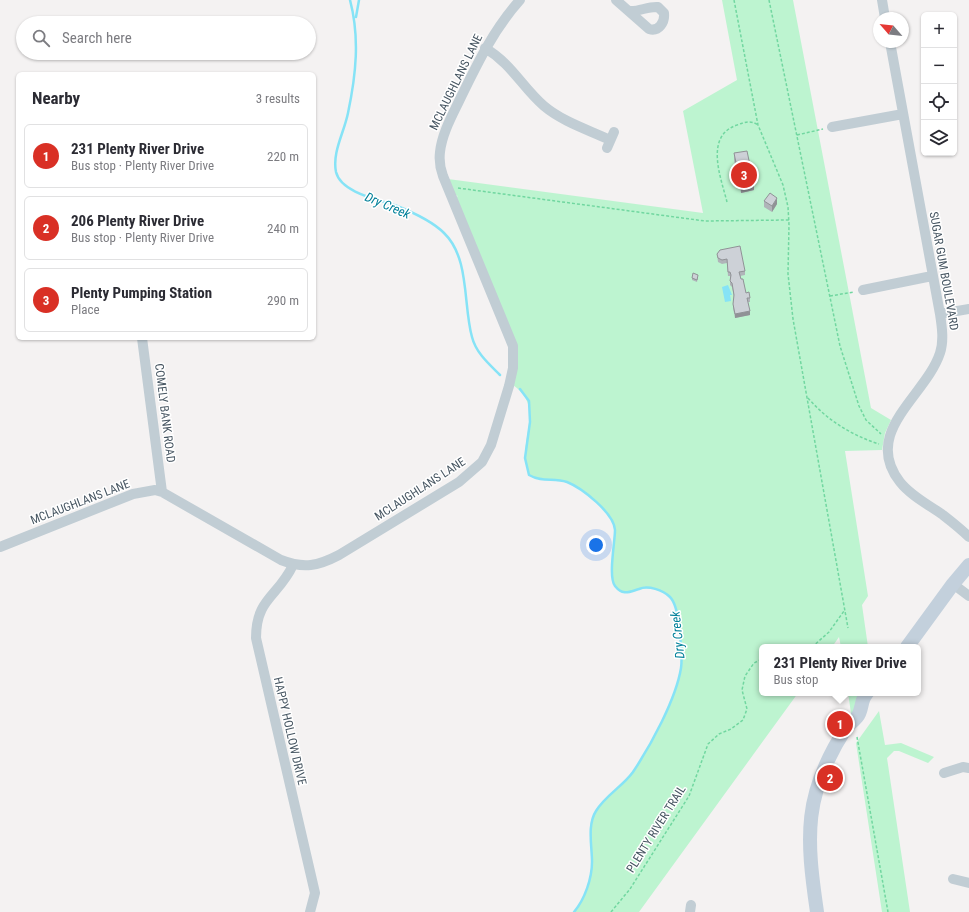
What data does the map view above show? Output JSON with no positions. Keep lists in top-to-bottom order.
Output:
{
  "streets": {
    "street": [
      "MCLAUGHLANS LANE",
      "SUGAR GUM BOULEVARD",
      "COMELY BANK ROAD",
      "HAPPY HOLLOW DRIVE"
    ],
    "path": ["PLENTY RIVER TRAIL"]
  },
  "crossings": [
    ["MCLAUGHLANS LANE", "COMELY BANK ROAD"],
    ["MCLAUGHLANS LANE", "HAPPY HOLLOW DRIVE"]
  ],
  "water": ["Dry Creek"],
  "north": "top left",
  "page": {
    "map_buttons": ["+", "−"],
    "search": "Search here",
    "heading": ["Nearby", "3 results"],
    "list": [
      {
        "mark": "1",
        "name": "231 Plenty River Drive",
        "note": "Bus stop · Plenty River Drive",
        "value": "220 m"
      },
      {
        "mark": "2",
        "name": "206 Plenty River Drive",
        "note": "Bus stop · Plenty River Drive",
        "value": "240 m"
      },
      {
        "mark": "3",
        "name": "Plenty Pumping Station",
        "note": "Place",
        "value": "290 m"
      }
    ],
    "pins": ["3", "1", "2"],
    "popup": ["231 Plenty River Drive", "Bus stop"]
  }
}
